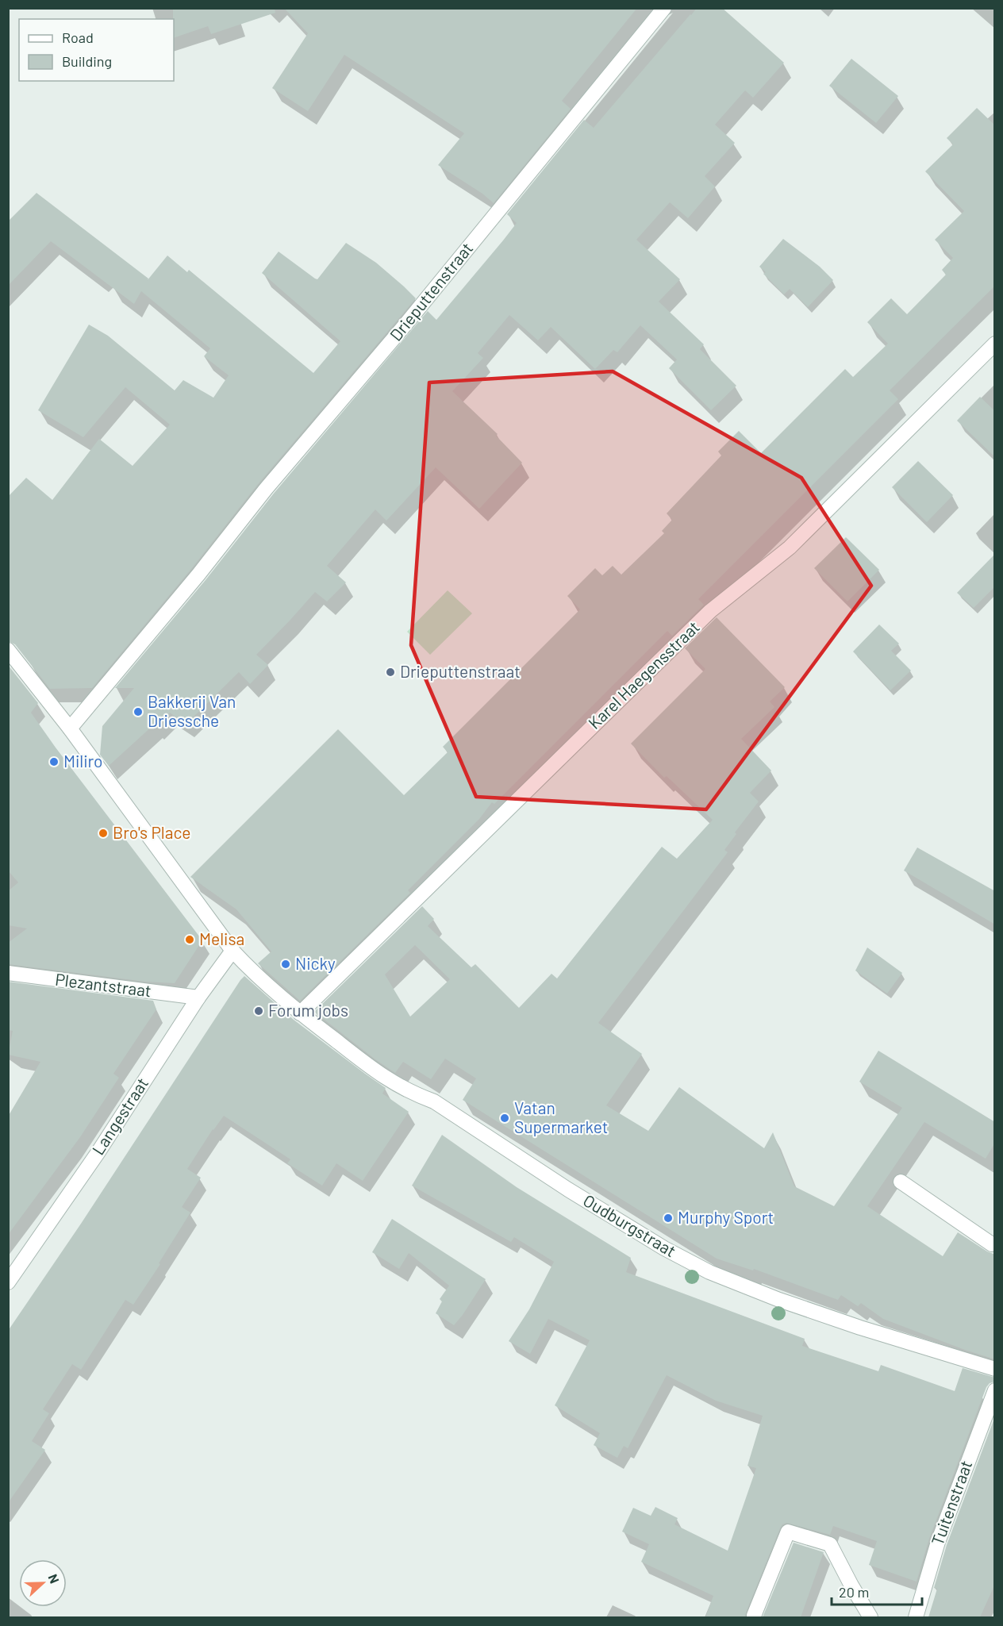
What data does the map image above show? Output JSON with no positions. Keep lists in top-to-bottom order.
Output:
{
  "streets": {
    "street": [
      "Drieputtenstraat",
      "Karel Haegensstraat",
      "Plezantstraat",
      "Langestraat",
      "Oudburgstraat",
      "Tuitenstraat"
    ]
  },
  "crossings": [
    ["Drieputtenstraat", "Oudburgstraat"],
    ["Karel Haegensstraat", "Oudburgstraat"],
    ["Plezantstraat", "Langestraat"],
    ["Langestraat", "Oudburgstraat"]
  ],
  "places": [
    "Drieputtenstraat",
    "Bakkerij Van Driessche",
    "Miliro",
    "Bro's Place",
    "Melisa",
    "Nicky",
    "Forum jobs",
    "Vatan Supermarket",
    "Murphy Sport"
  ],
  "legend": ["Road", "Building"],
  "scale_bar": "20 m",
  "north": "right"
}
